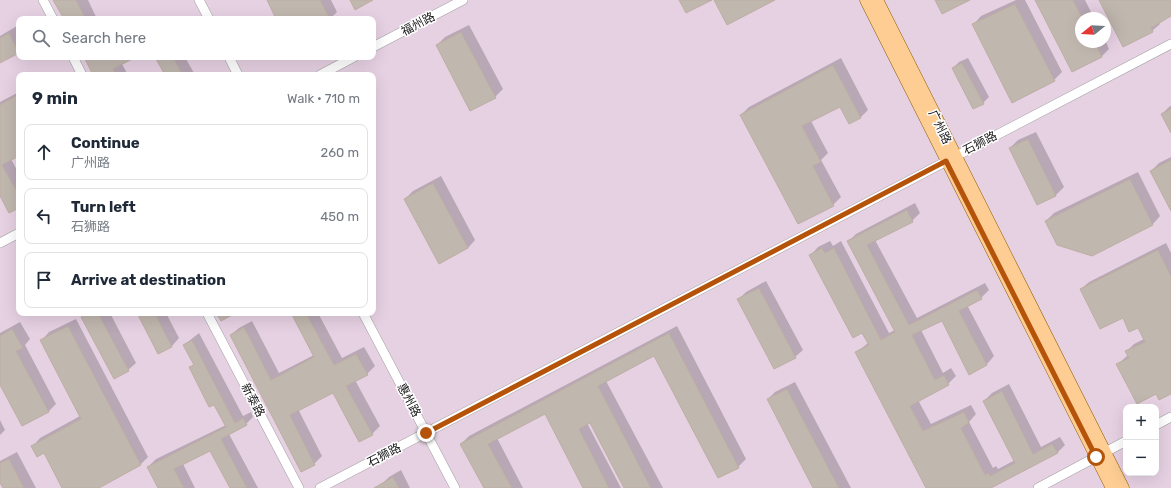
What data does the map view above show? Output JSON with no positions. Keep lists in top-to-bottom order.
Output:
{
  "streets": {
    "main road": ["广州路"],
    "street": [
      "福州路",
      "石狮路",
      "新泰路",
      "惠州路"
    ]
  },
  "crossings": [
    ["广州路", "石狮路"]
  ],
  "north": "left",
  "page": {
    "search": "Search here",
    "heading": ["9 min", "Walk · 710 m"],
    "list": [
      ["Continue", "广州路", "260 m"],
      ["Turn left", "石狮路", "450 m"],
      "Arrive at destination"
    ],
    "map_buttons": ["+", "−"]
  }
}
